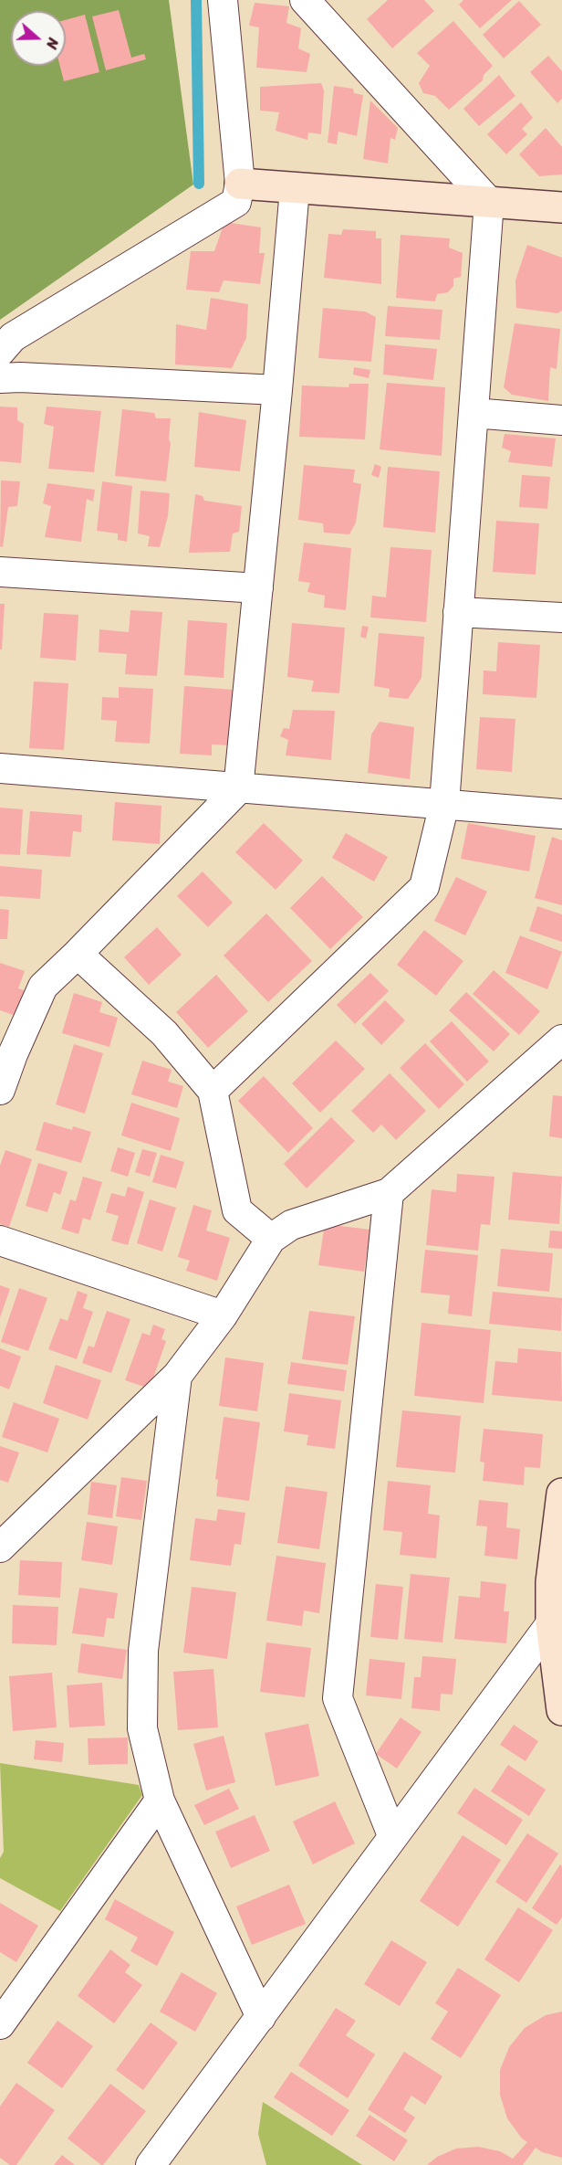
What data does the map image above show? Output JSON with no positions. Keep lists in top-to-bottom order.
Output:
{
  "north": "right"
}
